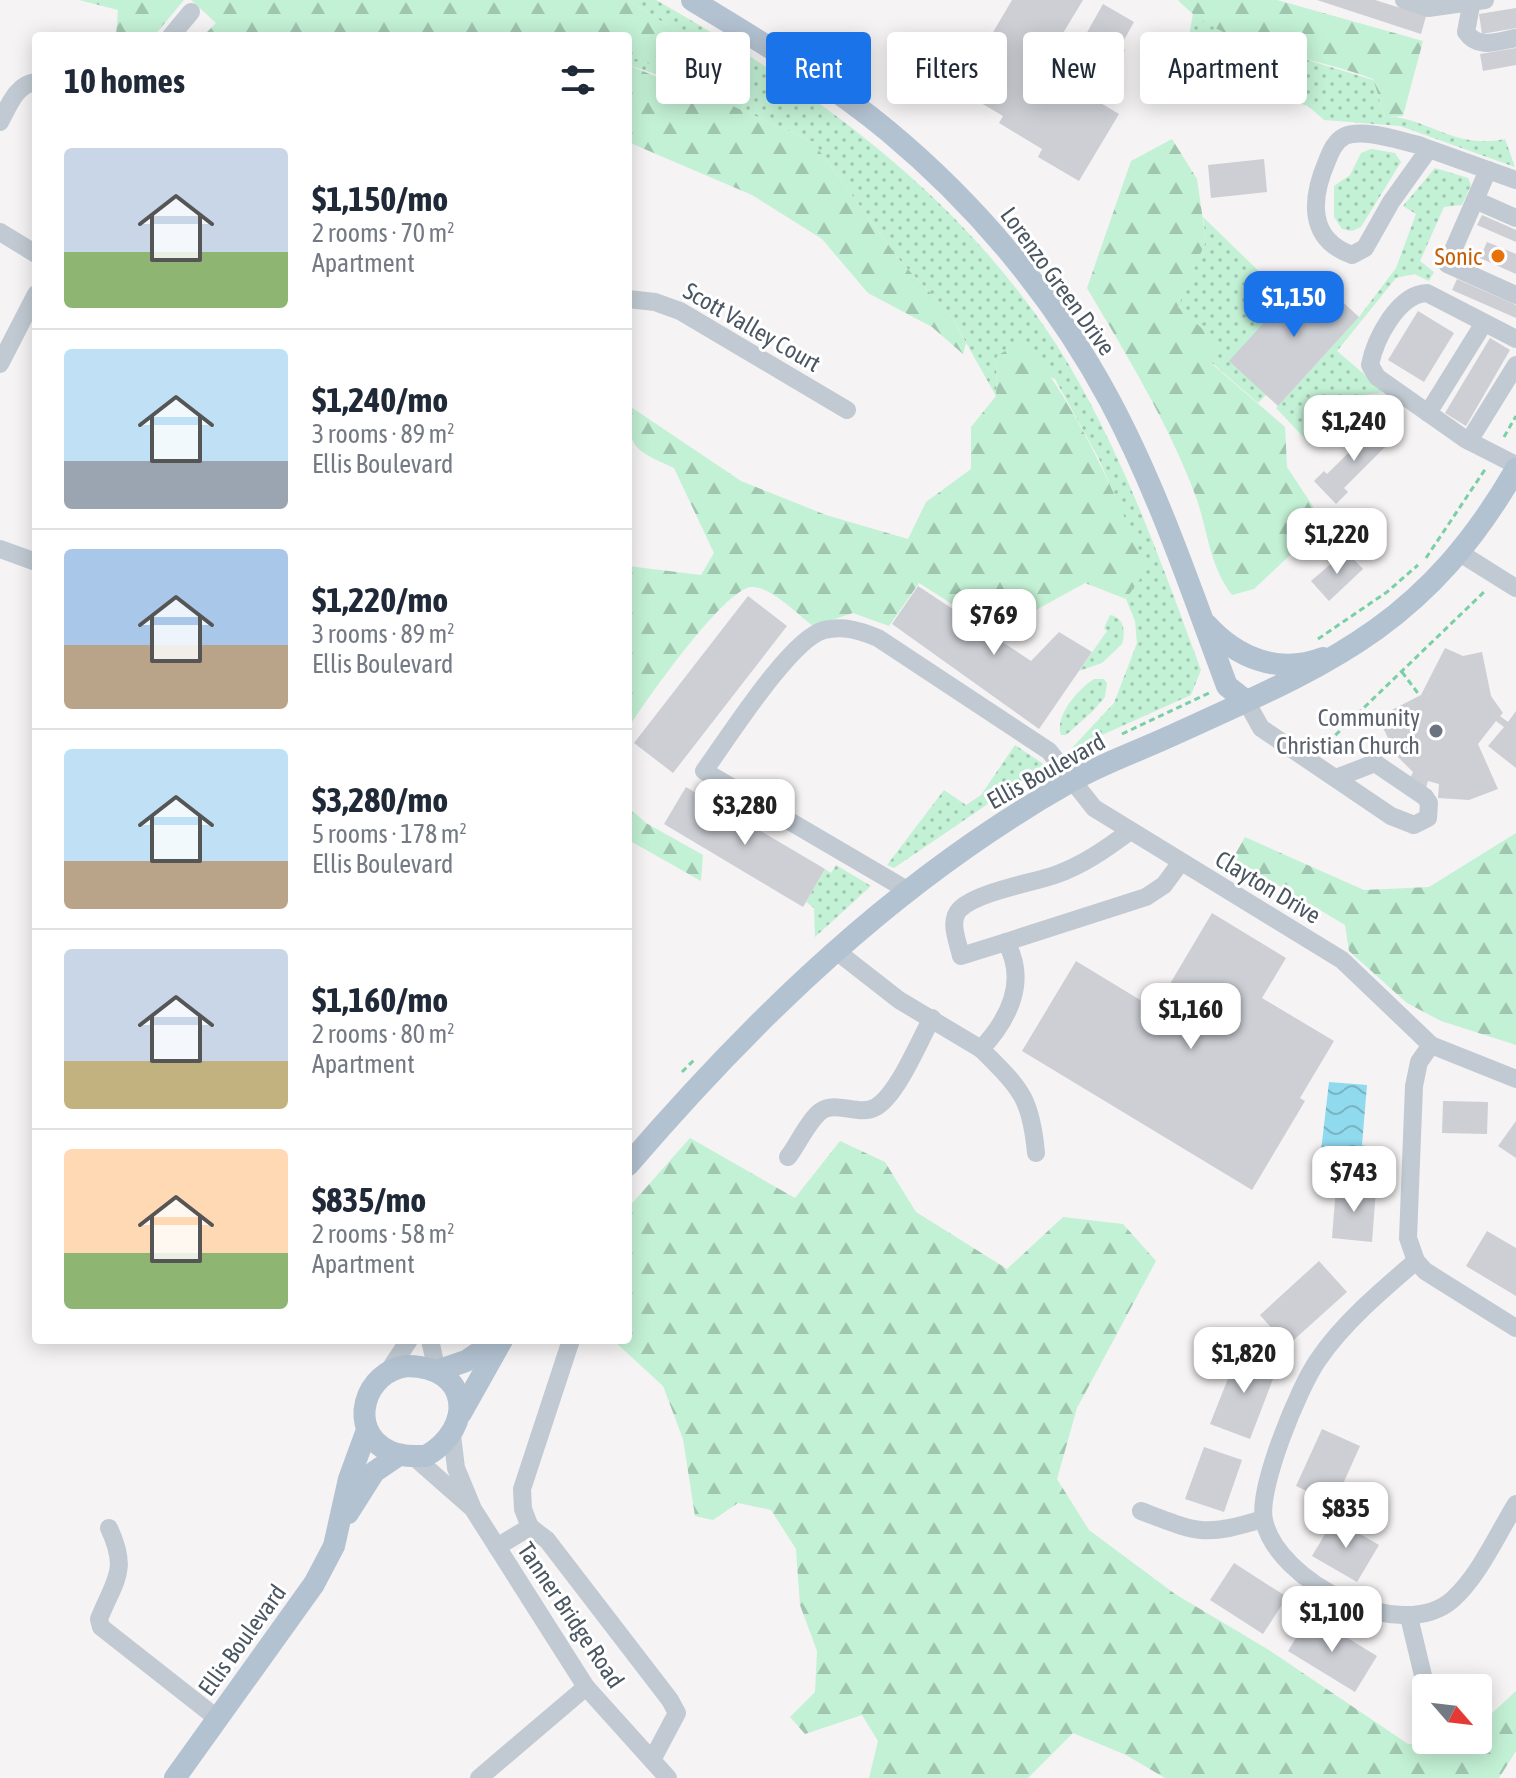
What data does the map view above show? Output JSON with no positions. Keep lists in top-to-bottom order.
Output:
{
  "streets": {
    "main road": ["Lorenzo Green Drive", "Ellis Boulevard"],
    "street": ["Scott Valley Court", "Clayton Drive", "Tanner Bridge Road"]
  },
  "crossings": [
    ["Lorenzo Green Drive", "Ellis Boulevard"],
    ["Ellis Boulevard", "Clayton Drive"],
    ["Ellis Boulevard", "Tanner Bridge Road"]
  ],
  "places": ["Sonic", "Community Christian Church"],
  "north": "bottom right",
  "page": {
    "chip": [
      "Buy",
      "Rent",
      "Filters",
      "New",
      "Apartment"
    ],
    "heading": "10 homes",
    "list": [
      {
        "name": "$1,150/mo",
        "note": "2 rooms · 70 m² · Apartment"
      },
      {
        "name": "$1,240/mo",
        "note": "3 rooms · 89 m² · Ellis Boulevard"
      },
      {
        "name": "$1,220/mo",
        "note": "3 rooms · 89 m² · Ellis Boulevard"
      },
      {
        "name": "$3,280/mo",
        "note": "5 rooms · 178 m² · Ellis Boulevard"
      },
      {
        "name": "$1,160/mo",
        "note": "2 rooms · 80 m² · Apartment"
      },
      {
        "name": "$835/mo",
        "note": "2 rooms · 58 m² · Apartment"
      }
    ],
    "price": [
      "$1,150",
      "$1,240",
      "$1,220",
      "$769",
      "$3,280",
      "$1,160",
      "$743",
      "$1,820",
      "$835",
      "$1,100"
    ]
  }
}
